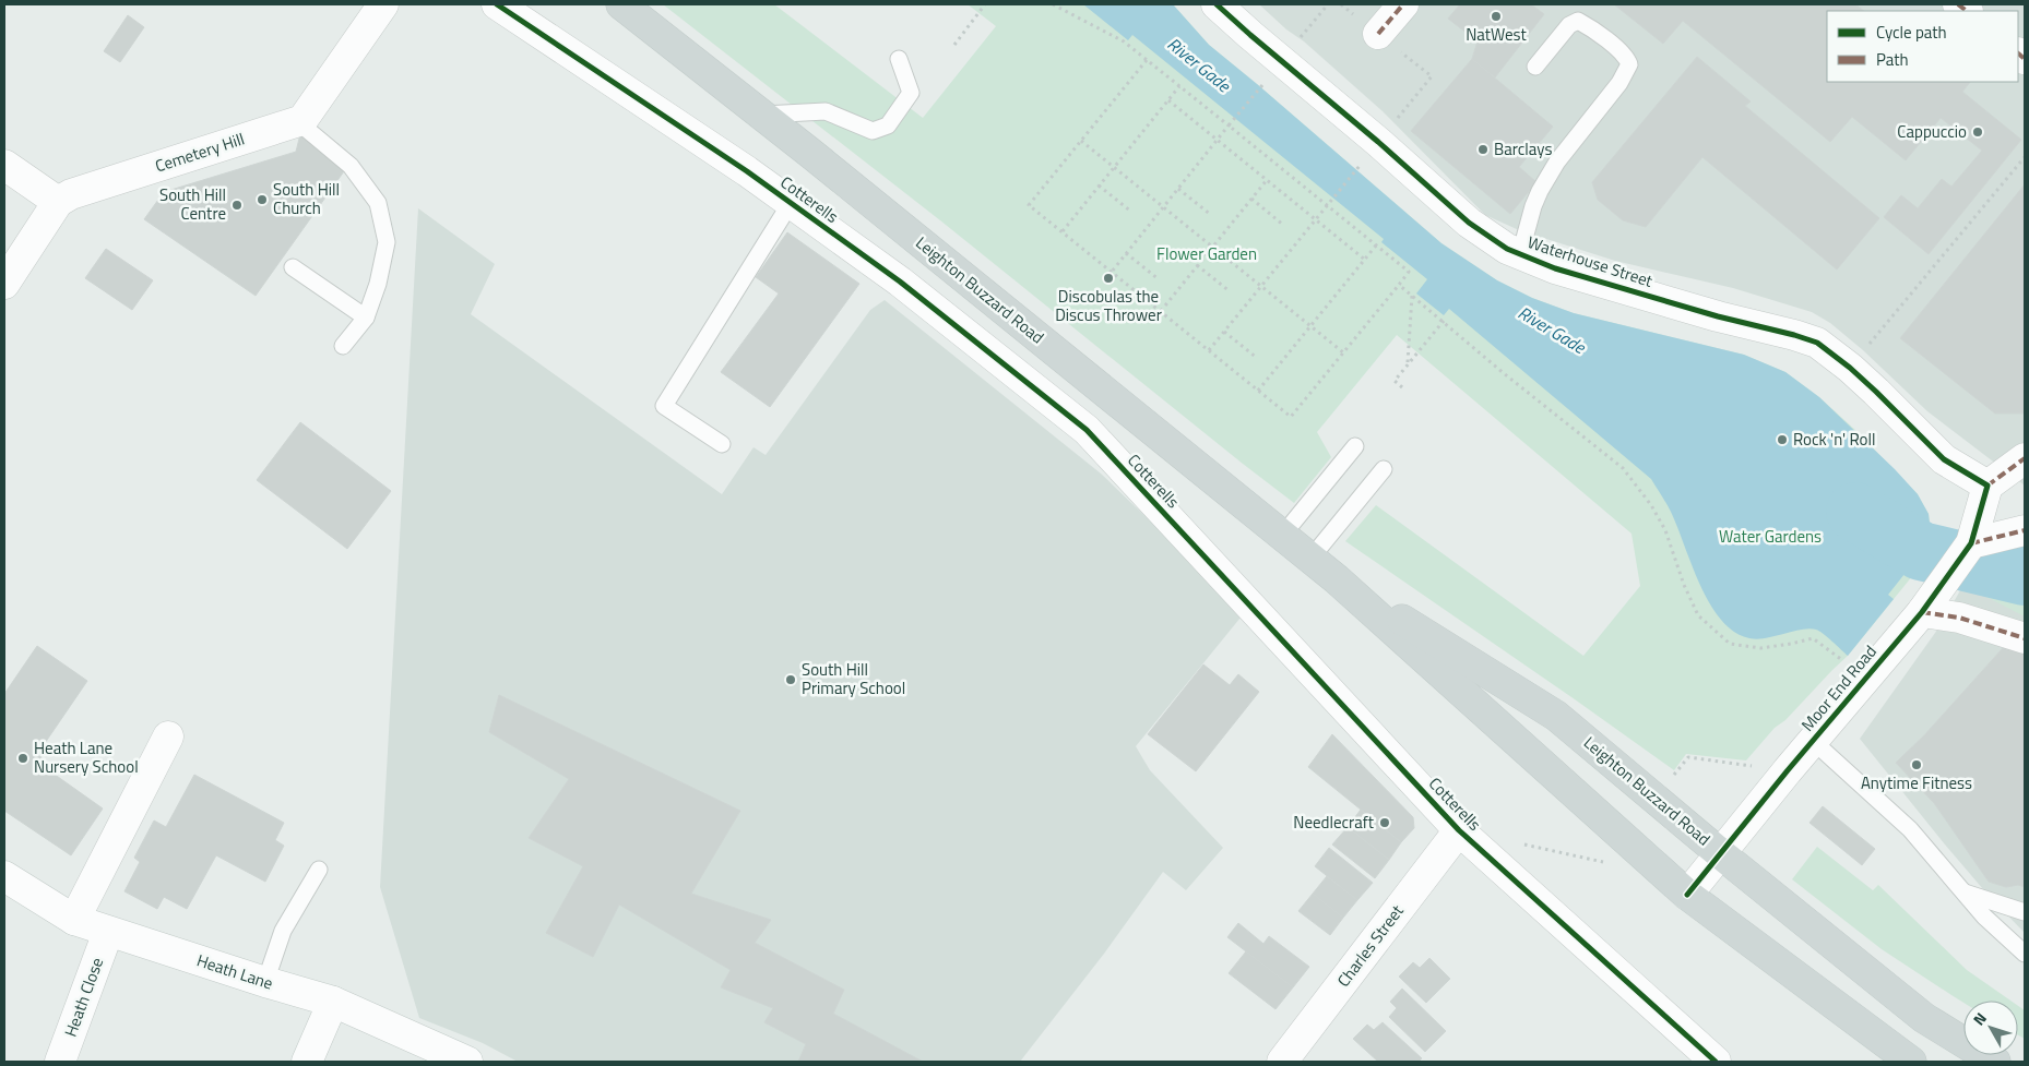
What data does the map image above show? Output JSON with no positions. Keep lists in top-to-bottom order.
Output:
{
  "streets": {
    "main road": ["Leighton Buzzard Road"],
    "street": [
      "Cemetery Hill",
      "Cotterells",
      "Waterhouse Street",
      "Moor End Road",
      "Charles Street",
      "Heath Lane",
      "Heath Close"
    ]
  },
  "crossings": [
    ["Cotterells", "Charles Street"],
    ["Waterhouse Street", "Moor End Road"],
    ["Leighton Buzzard Road", "Moor End Road"],
    ["Heath Lane", "Heath Close"]
  ],
  "water": ["River Gade"],
  "parks": ["Flower Garden", "Water Gardens"],
  "places": [
    "NatWest",
    "Cappuccio",
    "Barclays",
    "South Hill Church",
    "South Hill Centre",
    "Discobulas the Discus Thrower",
    "Rock 'n' Roll",
    "South Hill Primary School",
    "Heath Lane Nursery School",
    "Anytime Fitness",
    "Needlecraft"
  ],
  "legend": ["Cycle path", "Path"],
  "north": "top left"
}
